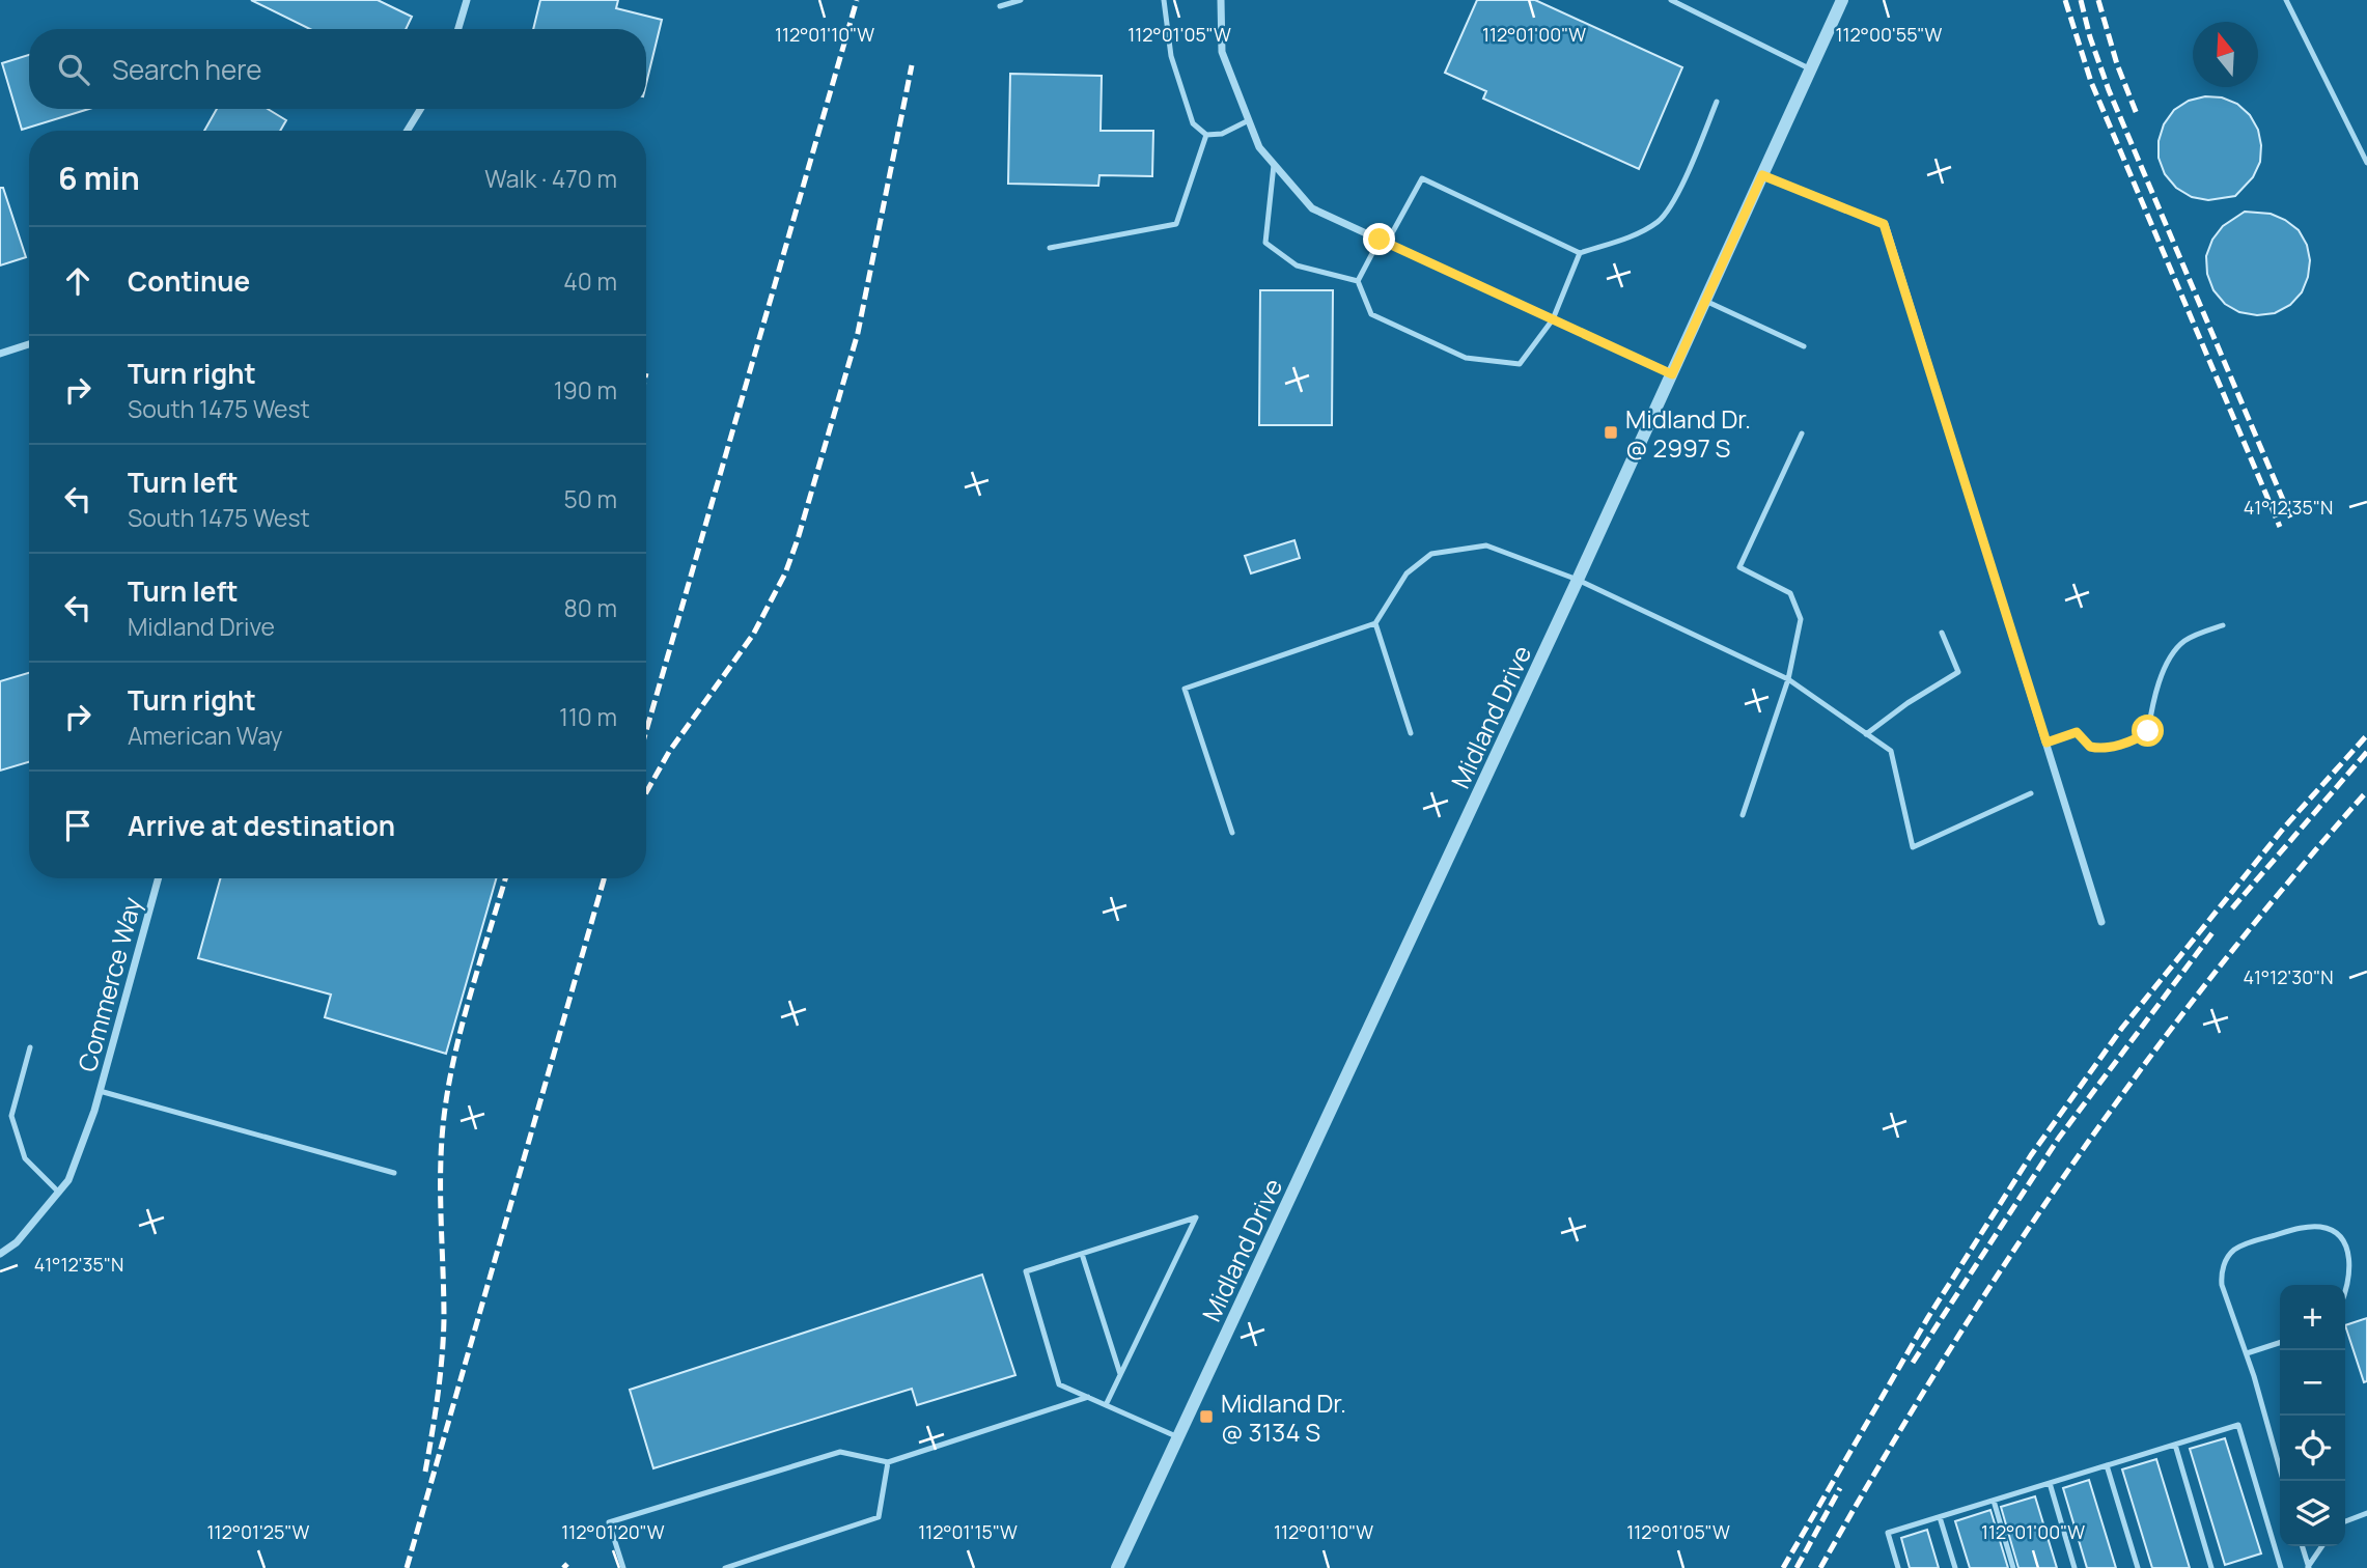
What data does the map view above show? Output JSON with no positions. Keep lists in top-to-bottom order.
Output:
{
  "streets": {
    "street": ["Midland Drive", "Commerce Way"]
  },
  "places": {
    "transit": ["Midland Dr. @ 2997 S", "Midland Dr. @ 3134 S"]
  },
  "north": "top",
  "page": {
    "search": "Search here",
    "heading": ["6 min", "Walk · 470 m"],
    "list": [
      ["Continue", "40 m"],
      ["Turn right", "South 1475 West", "190 m"],
      ["Turn left", "South 1475 West", "50 m"],
      ["Turn left", "Midland Drive", "80 m"],
      ["Turn right", "American Way", "110 m"],
      "Arrive at destination"
    ],
    "map_buttons": ["+", "−"]
  },
  "coordinates": [
    "112°01'10\"W",
    "112°01'05\"W",
    "112°01'00\"W",
    "112°00'55\"W",
    "41°12'35\"N",
    "41°12'30\"N",
    "112°01'25\"W",
    "112°01'20\"W",
    "112°01'15\"W"
  ]
}
